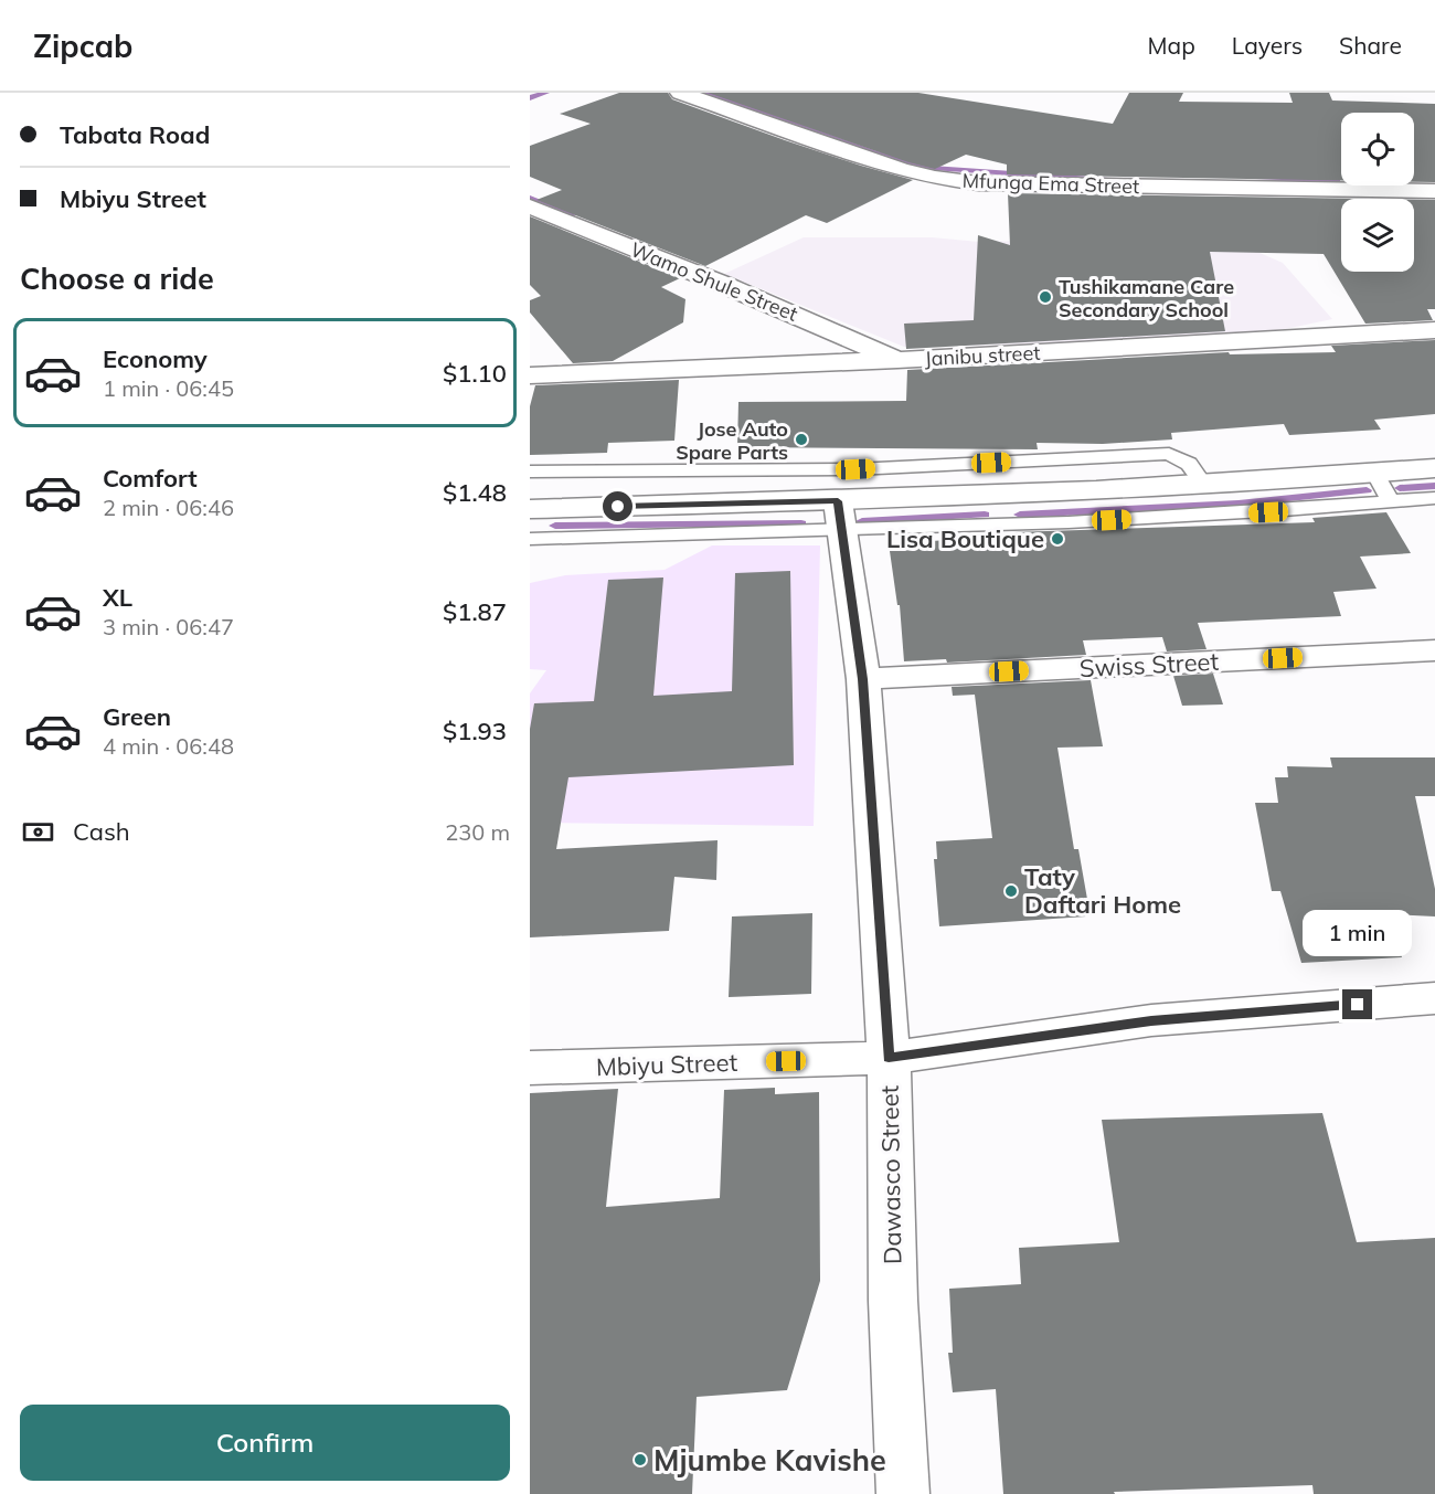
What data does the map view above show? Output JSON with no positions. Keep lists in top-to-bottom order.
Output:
{
  "streets": {
    "street": [
      "Mfunga Ema Street",
      "Wamo Shule Street",
      "Janibu street",
      "Swiss Street",
      "Mbiyu Street",
      "Dawasco Street"
    ]
  },
  "crossings": [
    ["Wamo Shule Street", "Janibu street"],
    ["Swiss Street", "Dawasco Street"],
    ["Mbiyu Street", "Dawasco Street"]
  ],
  "places": [
    "Tushikamane Care Secondary School",
    "Jose Auto Spare Parts",
    "Lisa Boutique",
    "Taty Daftari Home",
    "Mjumbe Kavishe"
  ],
  "page": {
    "header": "Zipcab",
    "nav": ["Map", "Layers", "Share"],
    "banner": ["Tabata Road", "Mbiyu Street"],
    "heading": "Choose a ride",
    "list": [
      {
        "name": "Economy",
        "note": "1 min · 06:45",
        "value": "$1.10"
      },
      {
        "name": "Comfort",
        "note": "2 min · 06:46",
        "value": "$1.48"
      },
      {
        "name": "XL",
        "note": "3 min · 06:47",
        "value": "$1.87"
      },
      {
        "name": "Green",
        "note": "4 min · 06:48",
        "value": "$1.93"
      }
    ],
    "pay": ["Cash", "230 m"],
    "bubble": "1 min",
    "buttons": "Confirm"
  }
}
